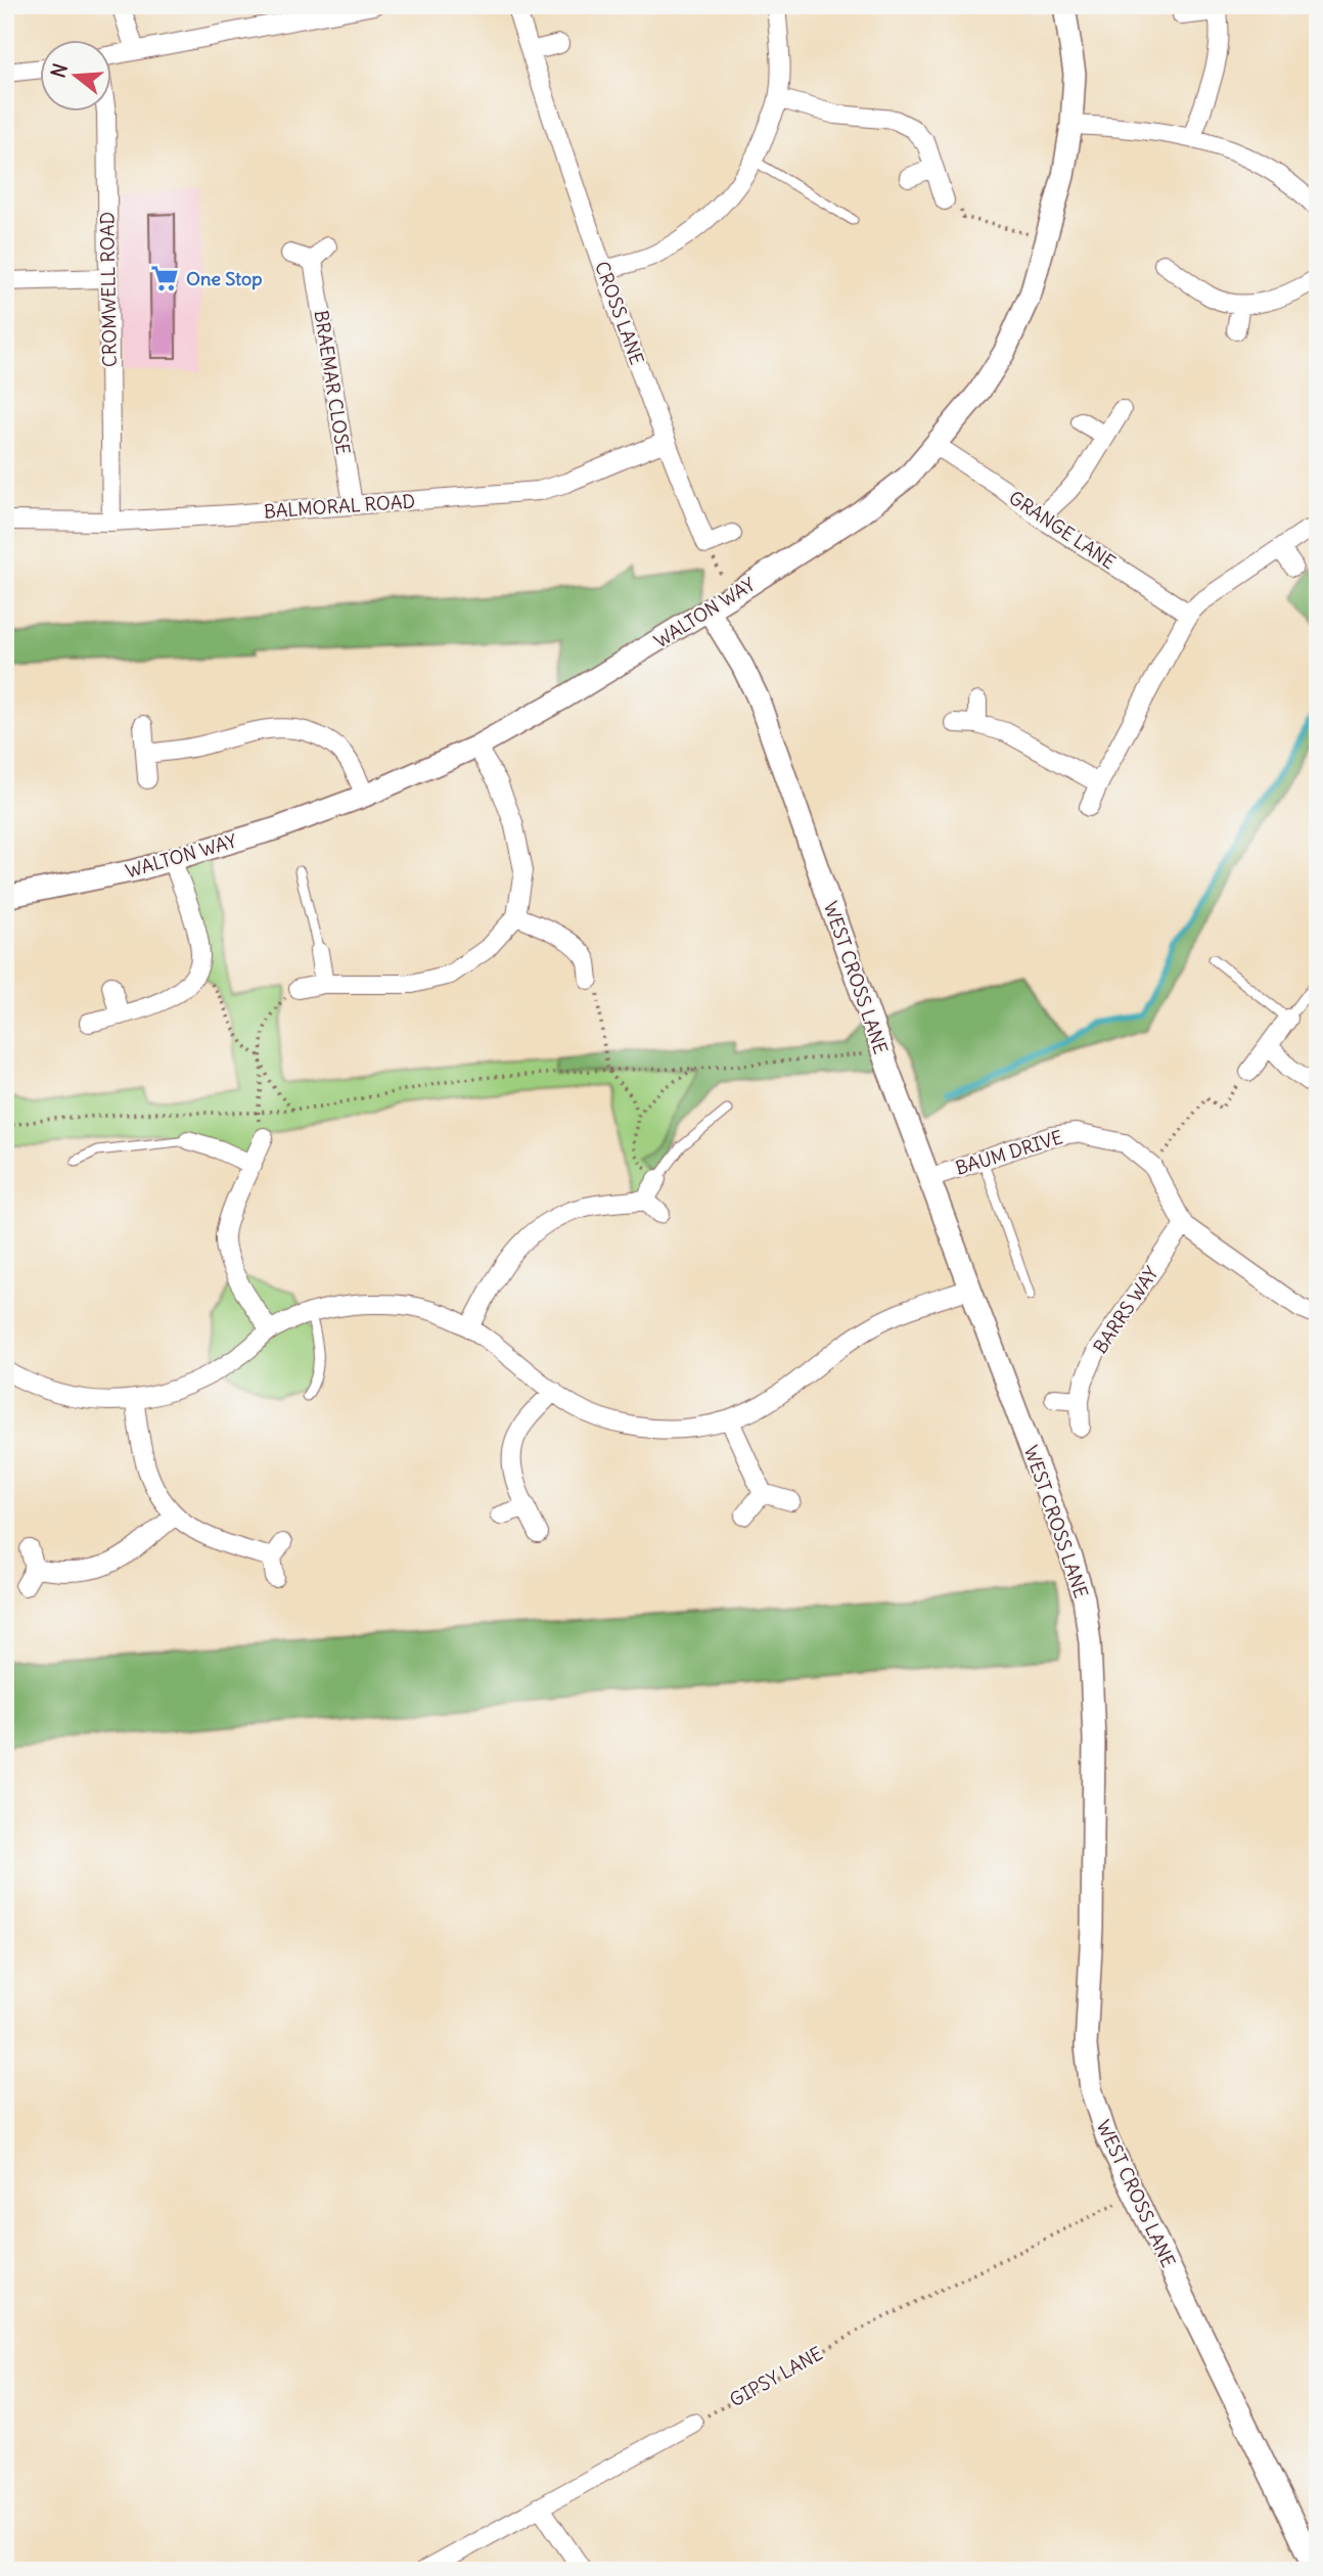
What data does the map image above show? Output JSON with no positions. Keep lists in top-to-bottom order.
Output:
{
  "streets": {
    "street": [
      "CROMWELL ROAD",
      "CROSS LANE",
      "BRAEMAR CLOSE",
      "BALMORAL ROAD",
      "GRANGE LANE",
      "WALTON WAY",
      "WEST CROSS LANE",
      "BAUM DRIVE",
      "BARRS WAY"
    ],
    "path": ["GIPSY LANE"]
  },
  "crossings": [
    ["CROMWELL ROAD", "BALMORAL ROAD"],
    ["CROSS LANE", "BALMORAL ROAD"],
    ["BRAEMAR CLOSE", "BALMORAL ROAD"],
    ["GRANGE LANE", "WALTON WAY"],
    ["WALTON WAY", "WEST CROSS LANE"],
    ["WEST CROSS LANE", "BAUM DRIVE"],
    ["WEST CROSS LANE", "GIPSY LANE"],
    ["BAUM DRIVE", "BARRS WAY"]
  ],
  "places": {
    "supermarket": ["One Stop"]
  },
  "north": "left"
}
